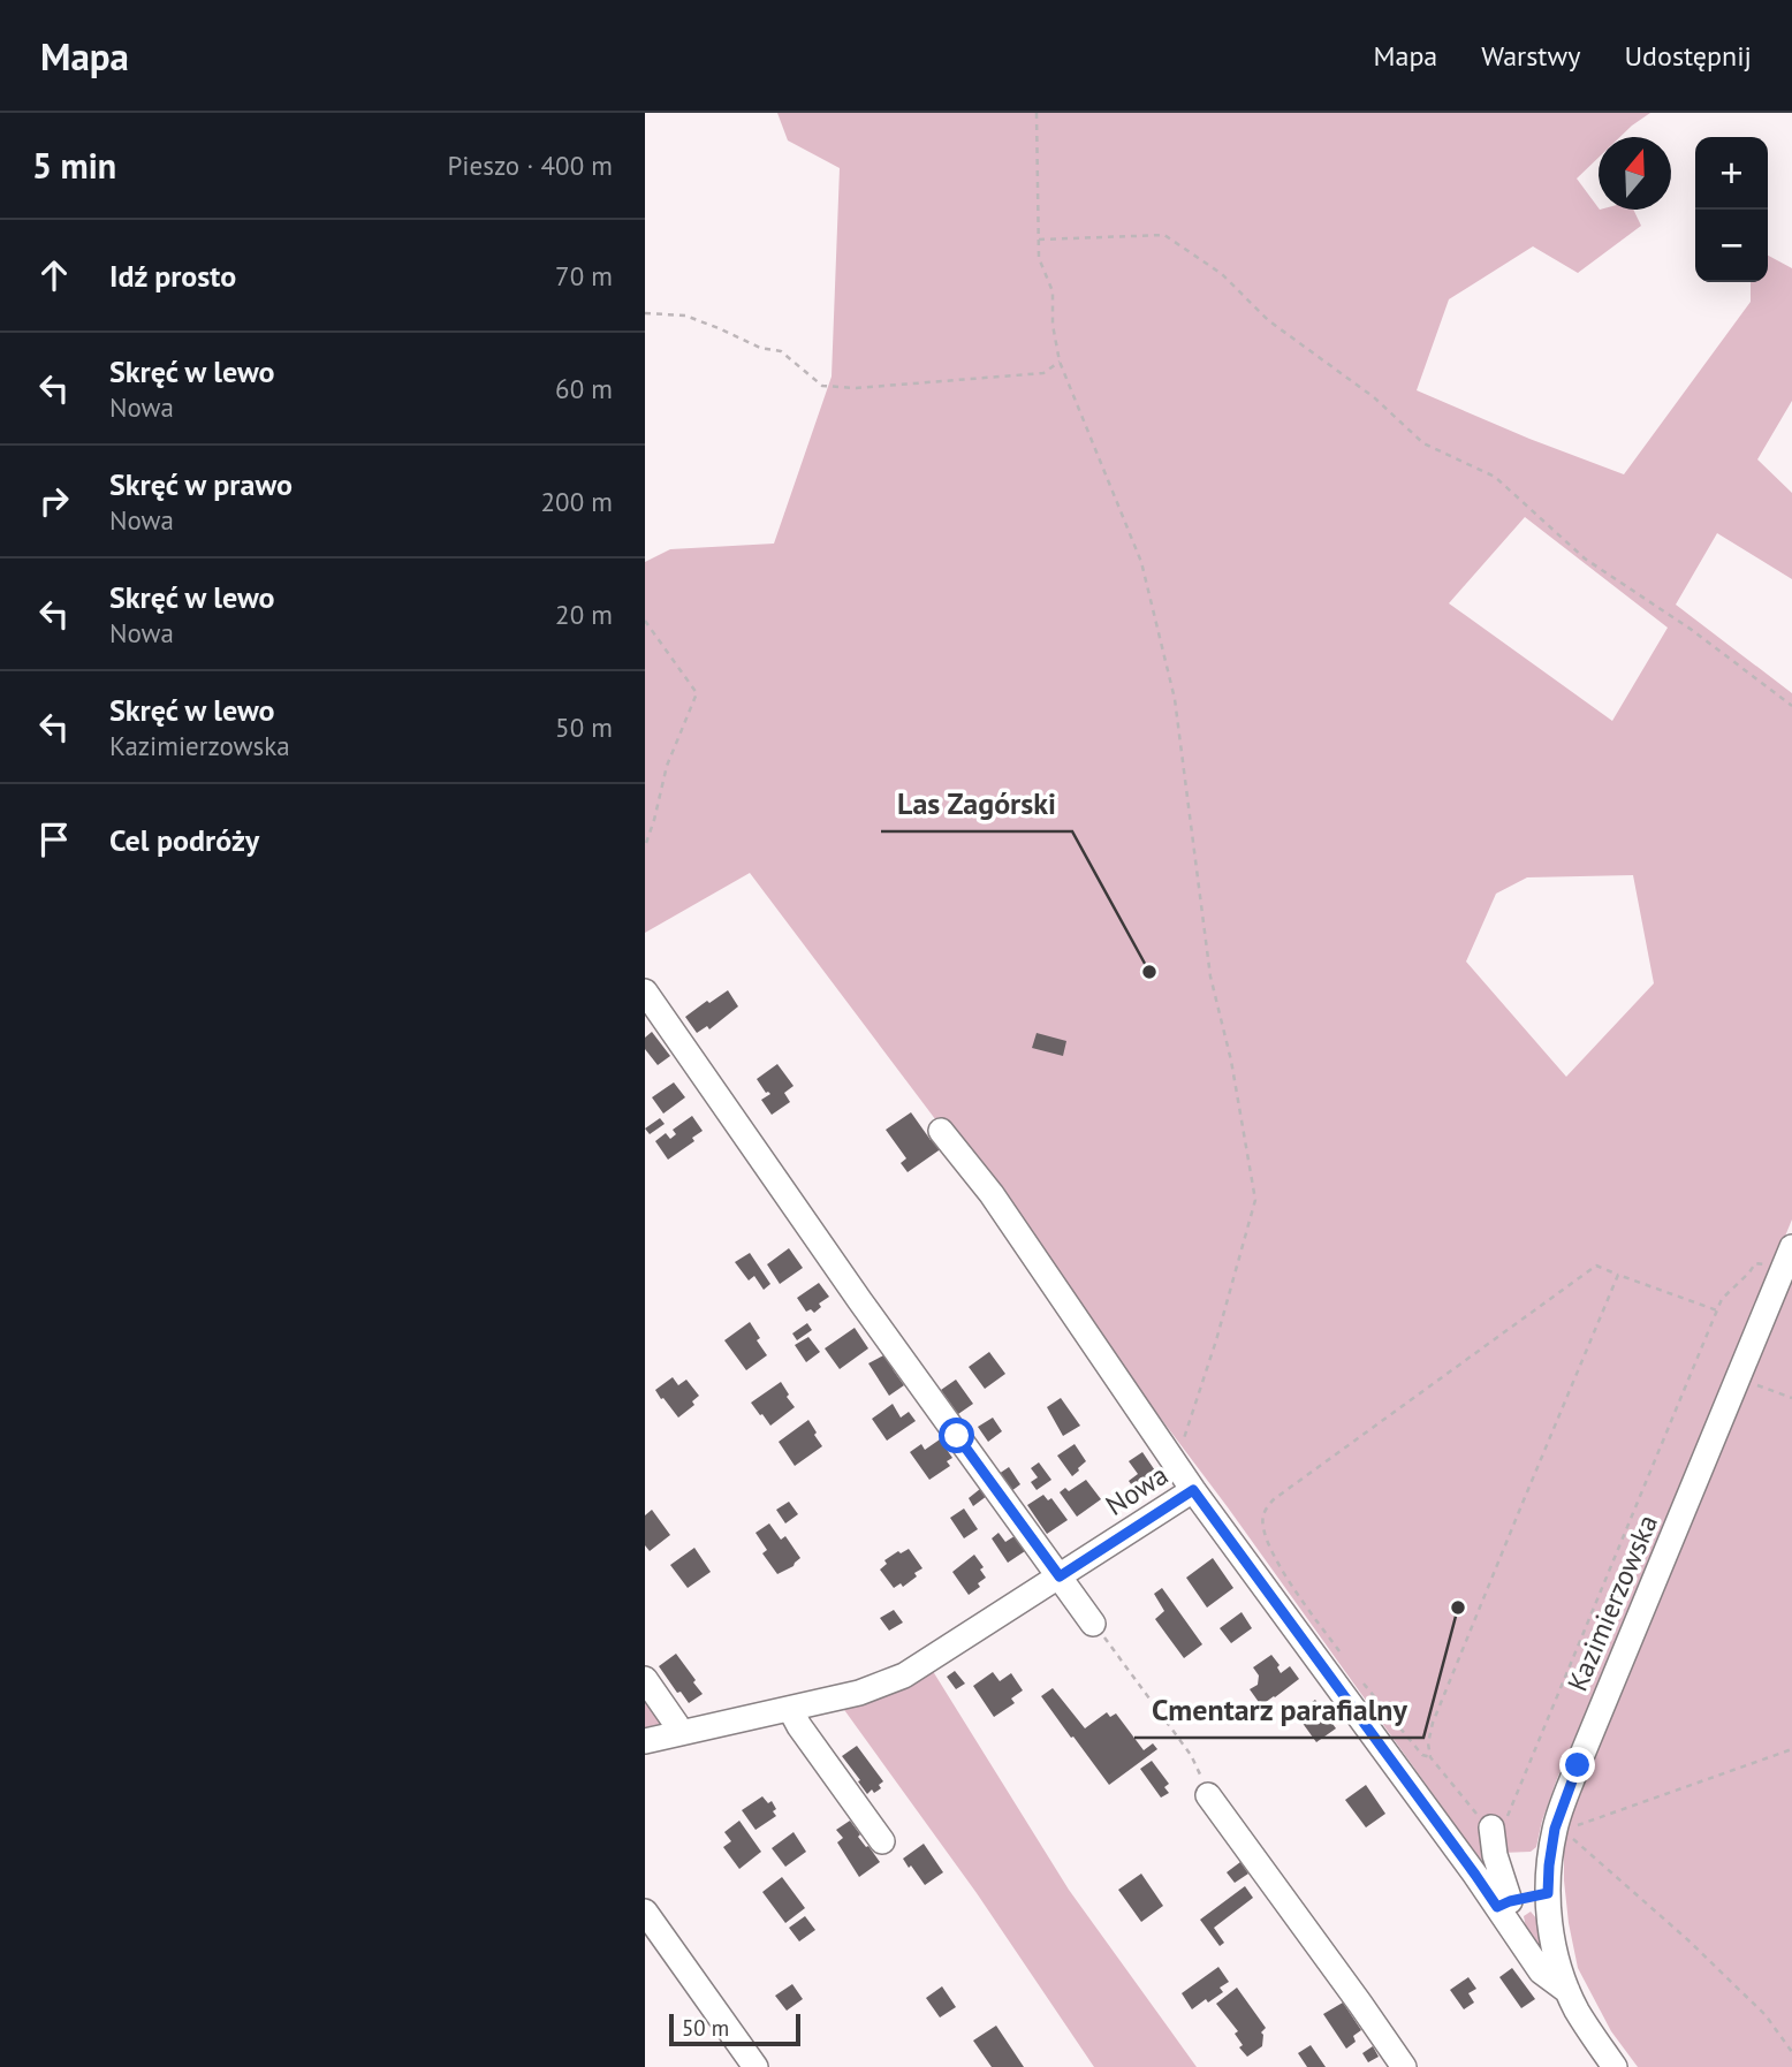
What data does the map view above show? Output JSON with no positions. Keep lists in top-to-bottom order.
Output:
{
  "streets": {
    "street": ["Nowa", "Kazimierzowska"]
  },
  "crossings": [
    ["Nowa", "Kazimierzowska"]
  ],
  "places": ["Las Zagórski", "Cmentarz parafialny"],
  "scale_bar": "50 m",
  "north": "top",
  "page": {
    "header": "Mapa",
    "nav": ["Mapa", "Warstwy", "Udostępnij"],
    "heading": ["5 min", "Pieszo · 400 m"],
    "map_buttons": ["+", "−"],
    "list": [
      ["Idź prosto", "70 m"],
      ["Skręć w lewo", "Nowa", "60 m"],
      ["Skręć w prawo", "Nowa", "200 m"],
      ["Skręć w lewo", "Nowa", "20 m"],
      ["Skręć w lewo", "Kazimierzowska", "50 m"],
      "Cel podróży"
    ],
    "scale": "50 m"
  }
}
